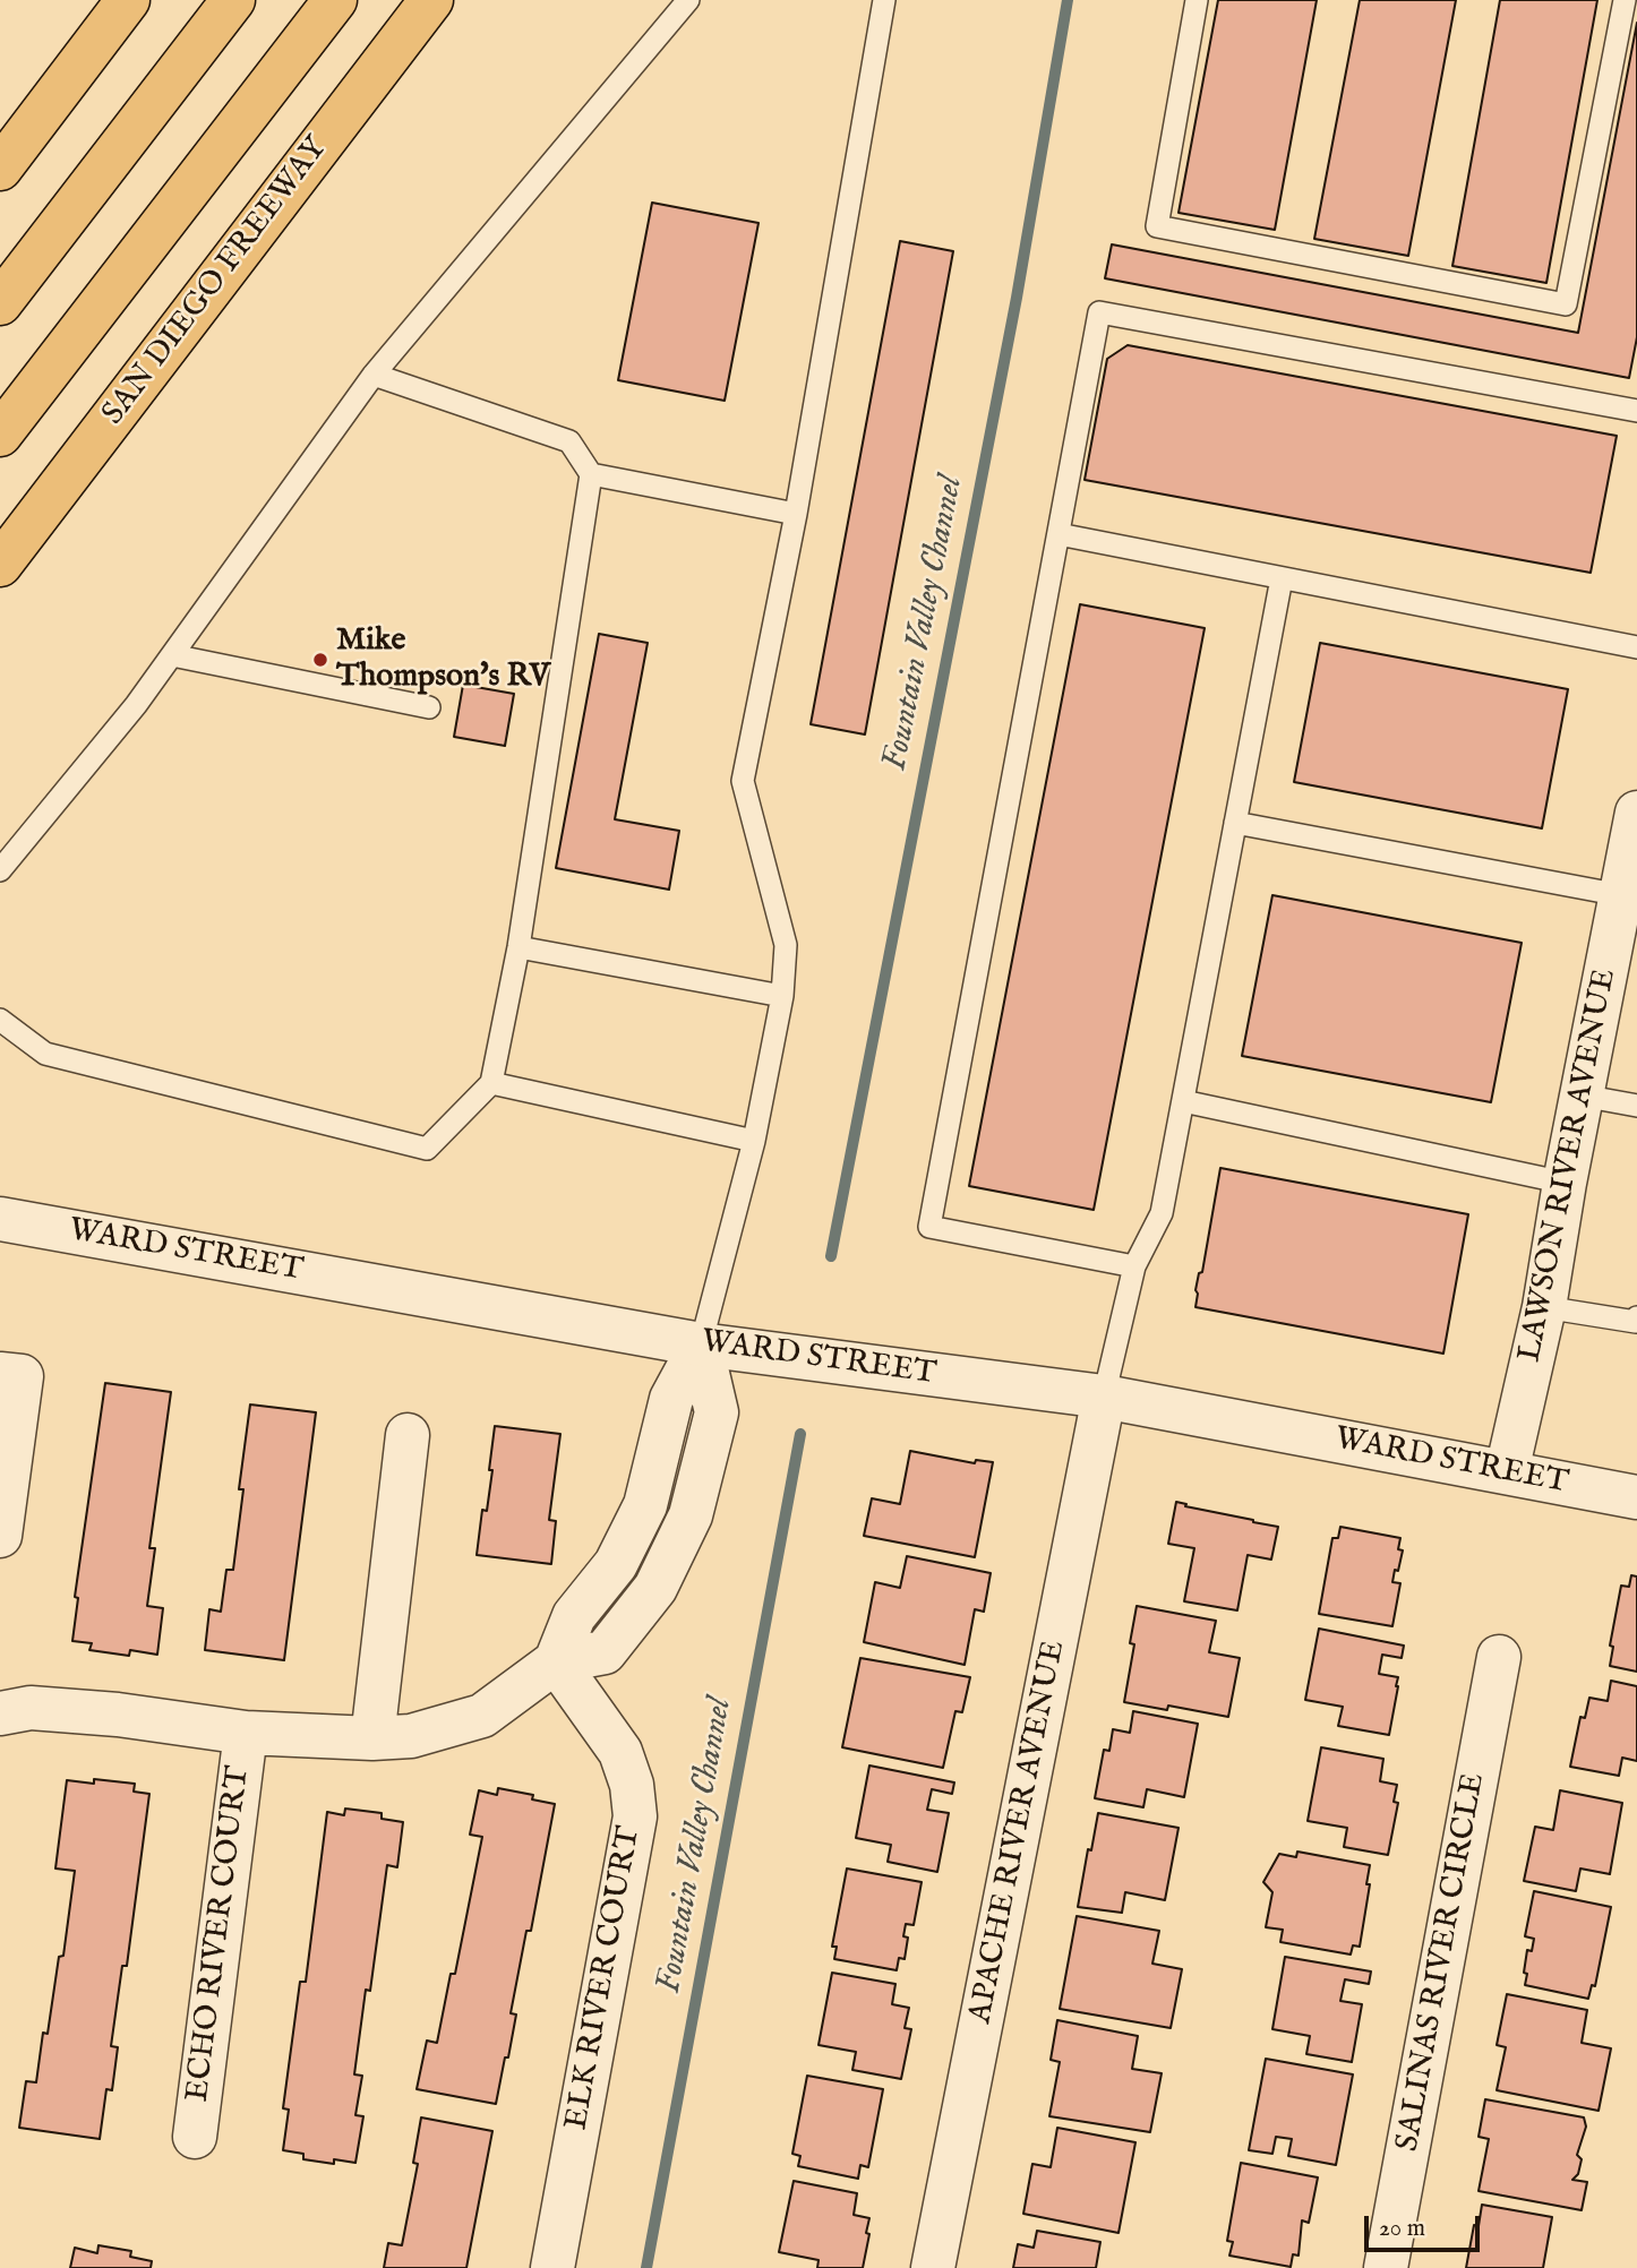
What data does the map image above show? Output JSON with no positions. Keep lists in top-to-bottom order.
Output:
{
  "streets": {
    "highway": ["SAN DIEGO FREEWAY"],
    "street": [
      "LAWSON RIVER AVENUE",
      "WARD STREET",
      "APACHE RIVER AVENUE",
      "ECHO RIVER COURT",
      "SALINAS RIVER CIRCLE",
      "ELK RIVER COURT"
    ]
  },
  "crossings": [
    ["LAWSON RIVER AVENUE", "WARD STREET"],
    ["WARD STREET", "APACHE RIVER AVENUE"]
  ],
  "water": ["Fountain Valley Channel"],
  "places": ["Mike Thompson's RV"],
  "scale_bar": "20 m"
}
